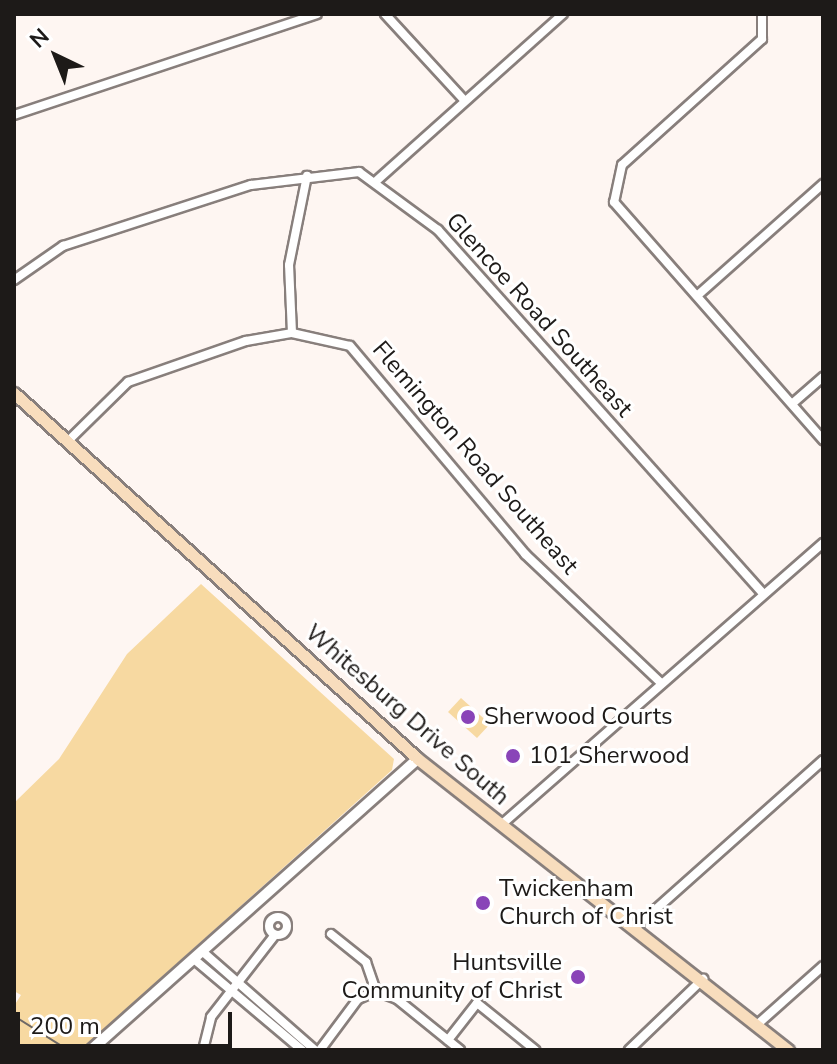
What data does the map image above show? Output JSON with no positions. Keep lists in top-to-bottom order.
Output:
{
  "streets": {
    "main road": ["Whitesburg Drive South"],
    "street": ["Glencoe Road Southeast", "Flemington Road Southeast"]
  },
  "crossings": [
    ["Flemington Road Southeast", "Whitesburg Drive South"]
  ],
  "places": [
    "Sherwood Courts",
    "101 Sherwood",
    "Twickenham Church of Christ",
    "Huntsville Community of Christ"
  ],
  "scale_bar": "200 m",
  "north": "top left"
}
